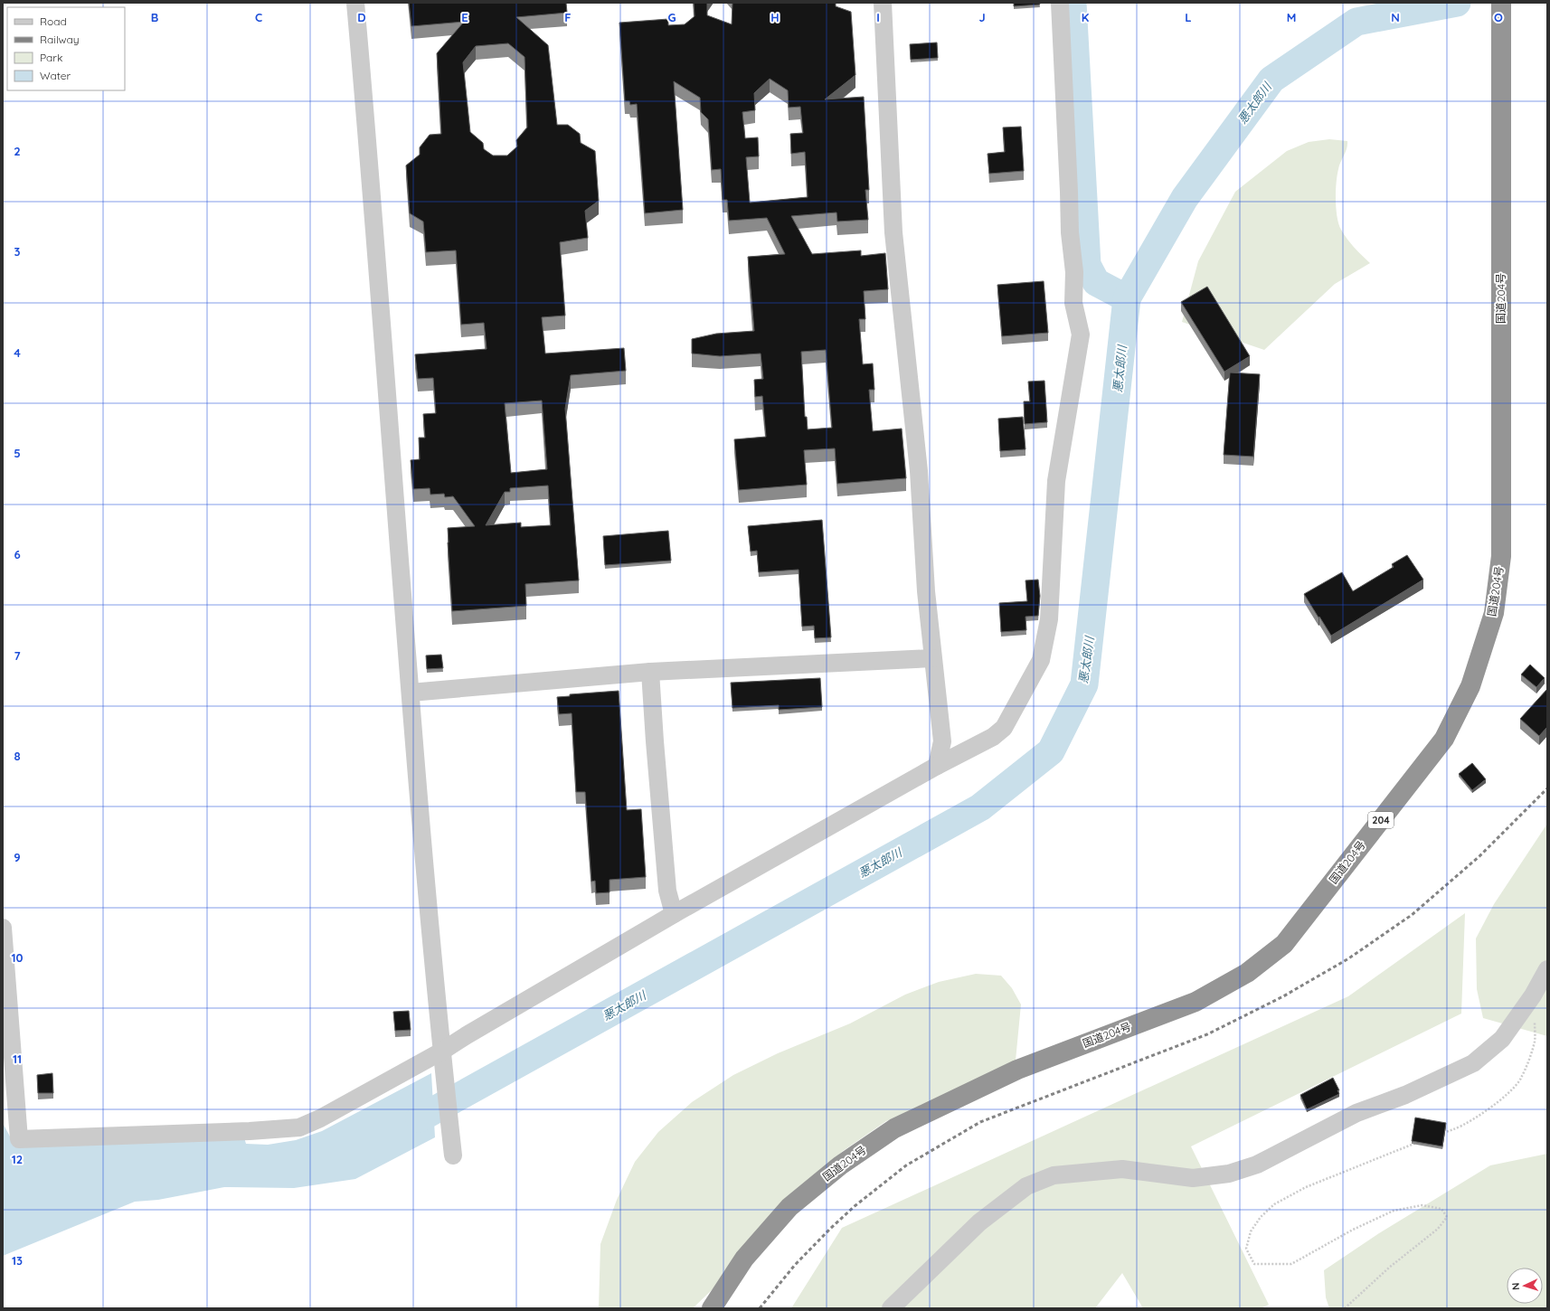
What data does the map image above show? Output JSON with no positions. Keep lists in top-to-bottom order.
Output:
{
  "streets": {
    "highway": ["国道204号", "204"]
  },
  "water": ["悪太郎川"],
  "legend": [
    "Road",
    "Railway",
    "Park",
    "Water"
  ],
  "north": "left",
  "grid": {
    "columns": [
      "B",
      "C",
      "D",
      "E",
      "F",
      "G",
      "H",
      "I",
      "J",
      "K",
      "L",
      "M",
      "N",
      "O"
    ],
    "rows": [
      "2",
      "3",
      "4",
      "5",
      "6",
      "7",
      "8",
      "9",
      "10",
      "11",
      "12",
      "13"
    ]
  }
}
